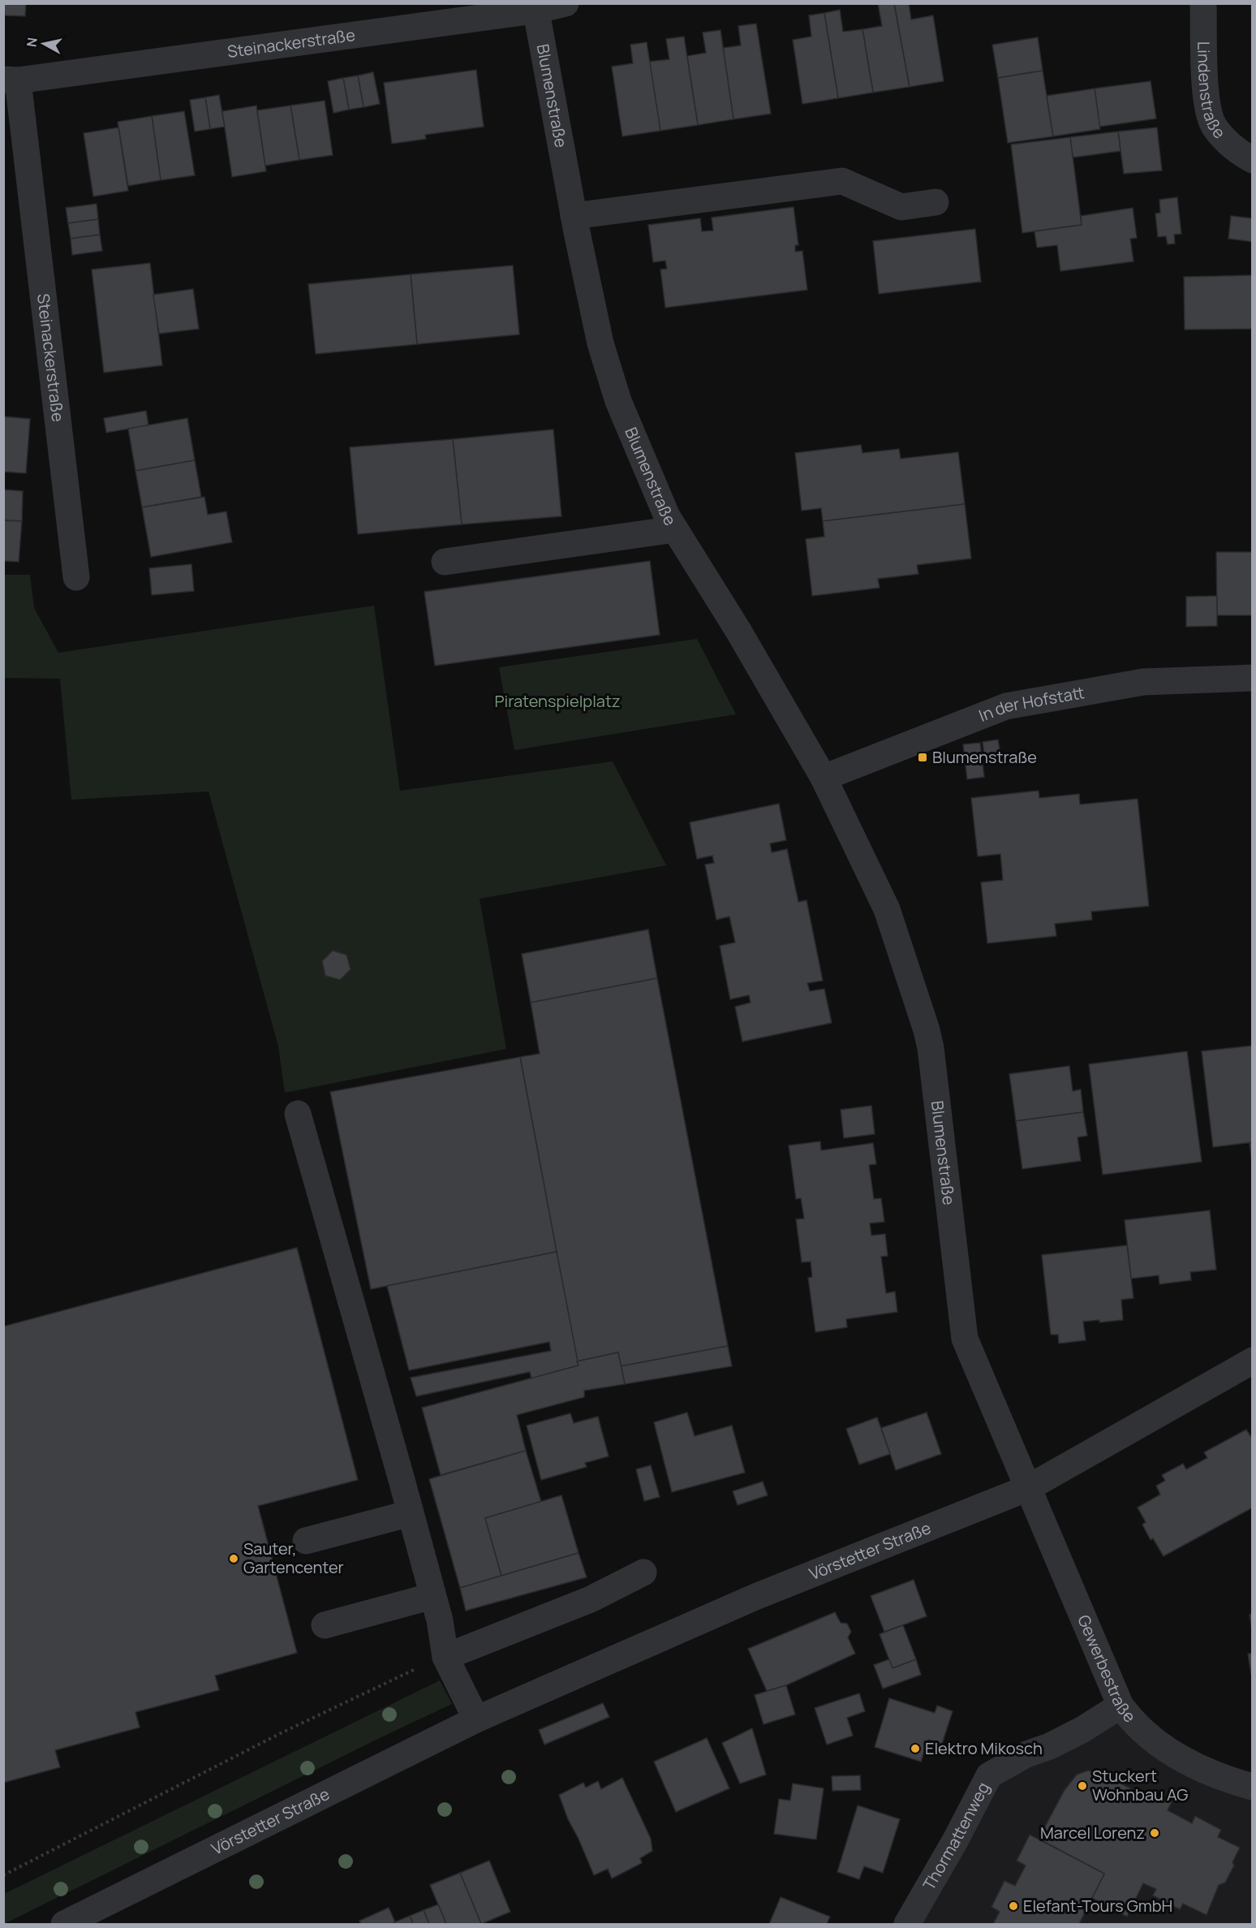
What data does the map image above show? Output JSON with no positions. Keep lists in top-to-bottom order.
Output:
{
  "streets": {
    "street": [
      "Steinackerstraße",
      "Lindenstraße",
      "Blumenstraße",
      "In der Hofstatt",
      "Vörstetter Straße",
      "Gewerbestraße",
      "Thormattenweg"
    ]
  },
  "crossings": [
    ["Steinackerstraße", "Blumenstraße"],
    ["Blumenstraße", "In der Hofstatt"],
    ["Blumenstraße", "Vörstetter Straße"],
    ["Blumenstraße", "Gewerbestraße"],
    ["Vörstetter Straße", "Gewerbestraße"],
    ["Gewerbestraße", "Thormattenweg"]
  ],
  "parks": ["Piratenspielplatz"],
  "places": {
    "transit": ["Blumenstraße"],
    "other": [
      "Sauter, Gartencenter",
      "Elektro Mikosch",
      "Stuckert Wohnbau AG",
      "Marcel Lorenz",
      "Elefant-Tours GmbH"
    ]
  },
  "north": "left"
}
